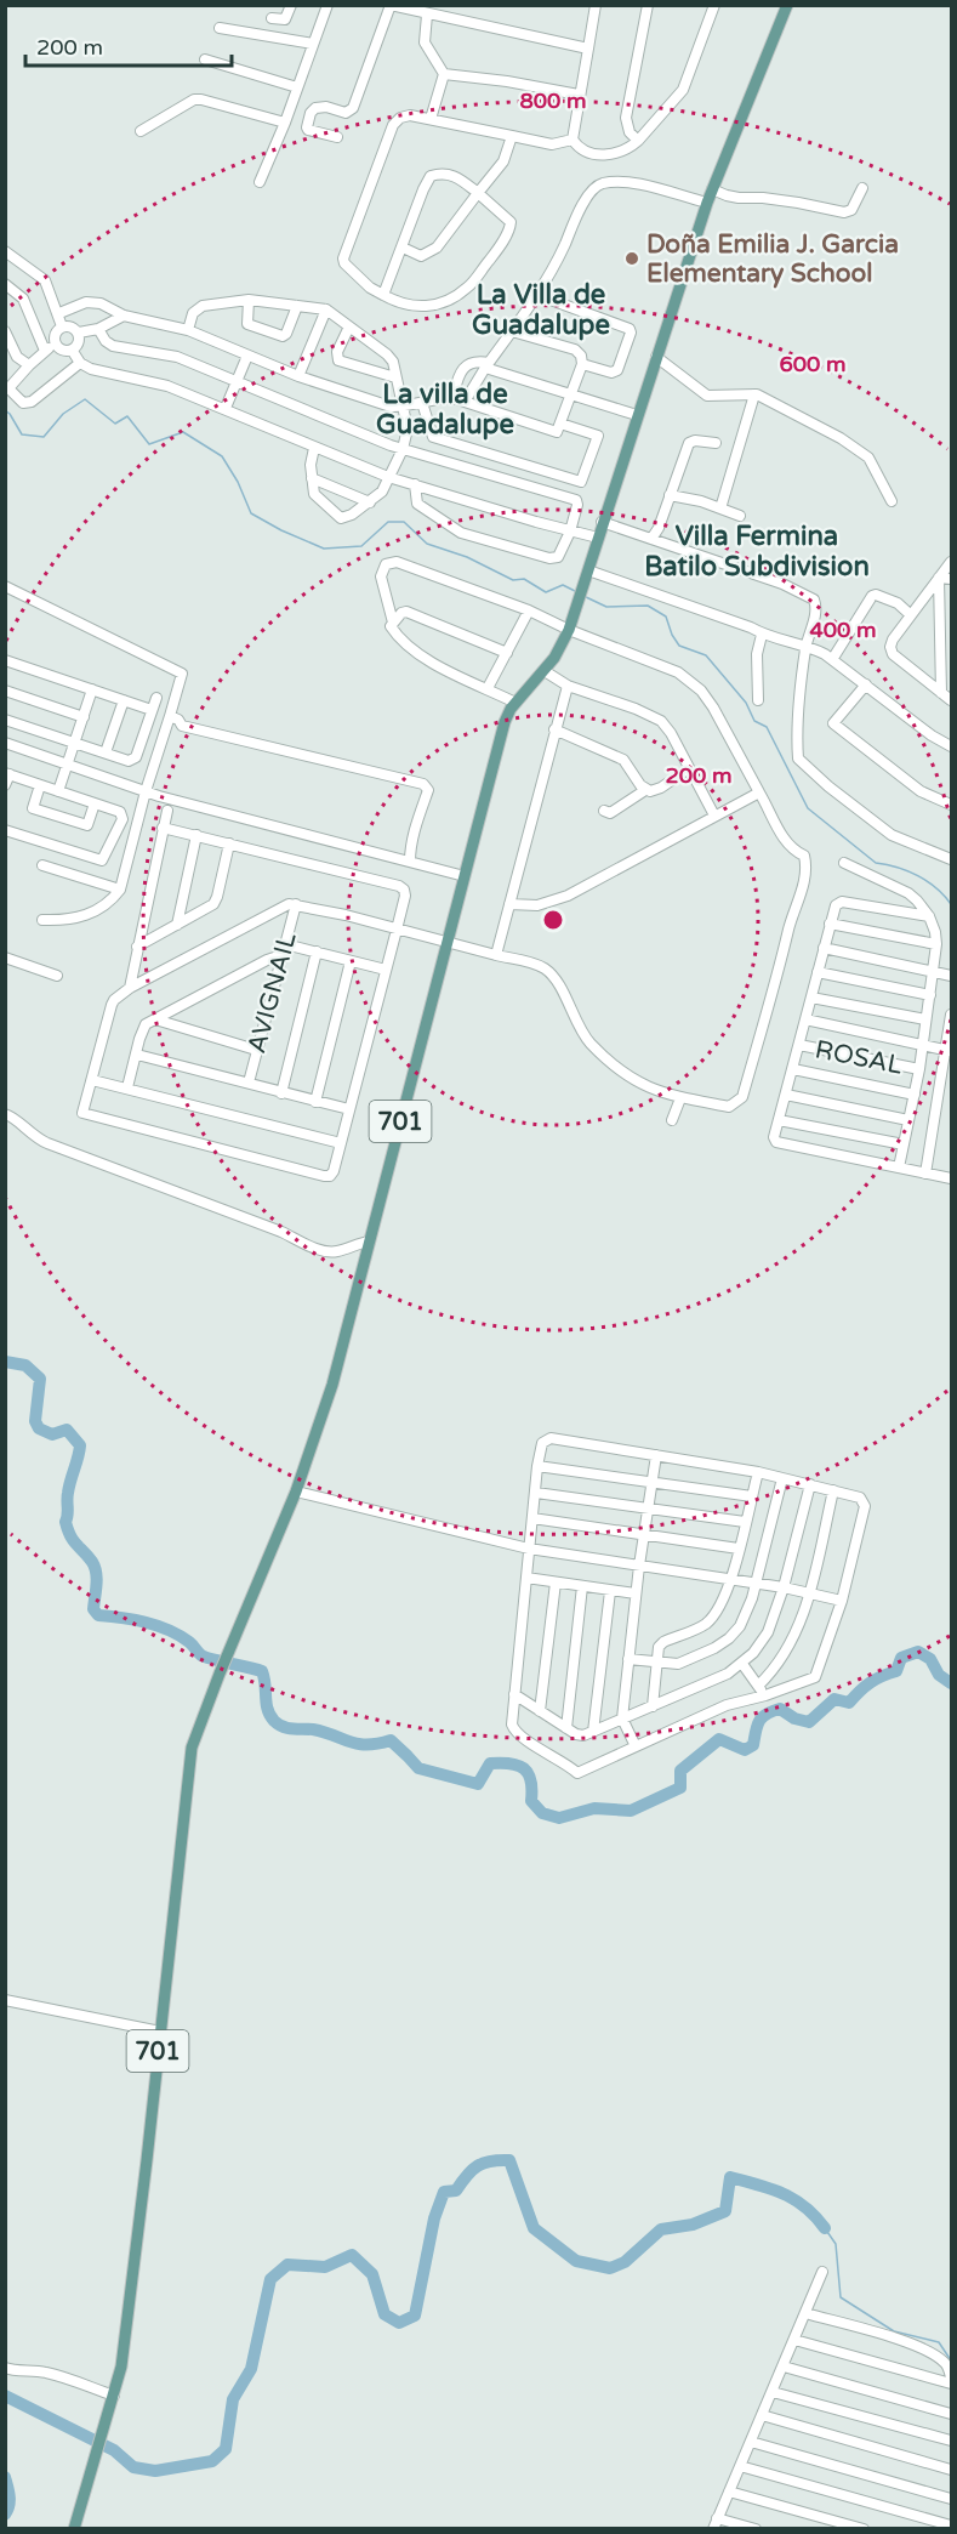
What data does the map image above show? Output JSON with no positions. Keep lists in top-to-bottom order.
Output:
{
  "streets": {
    "main road": ["701"],
    "street": ["AVIGNAIL", "ROSAL"]
  },
  "districts": ["La Villa de Guadalupe", "La villa de Guadalupe", "Villa Fermina Batilo Subdivision"],
  "places": ["Doña Emilia J. Garcia Elementary School"],
  "scale_bar": "200 m",
  "rings": [
    "800 m",
    "600 m",
    "400 m",
    "200 m"
  ]
}
